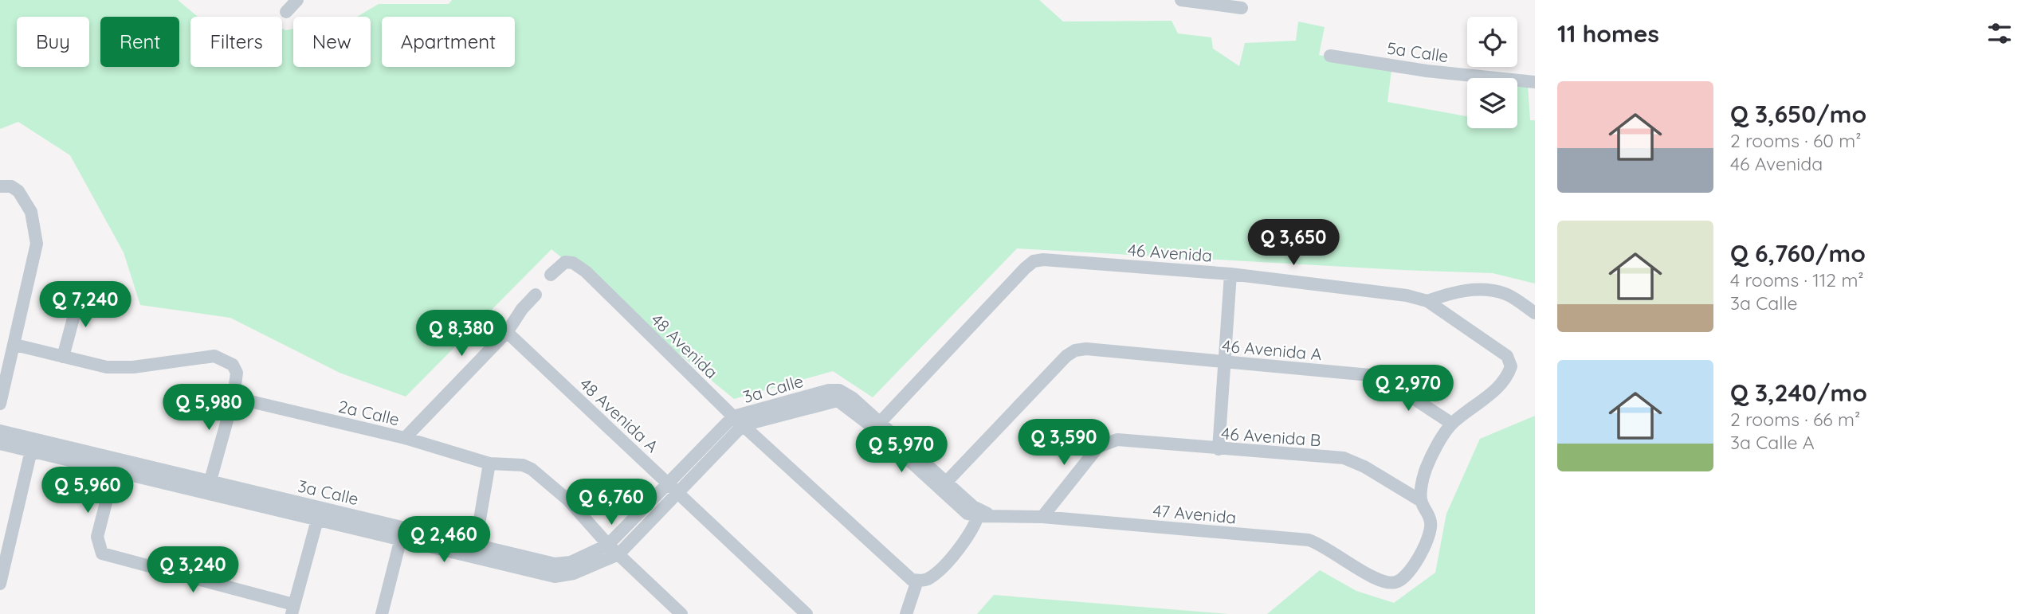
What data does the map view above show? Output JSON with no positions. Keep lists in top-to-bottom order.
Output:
{
  "streets": {
    "street": [
      "5a Calle",
      "46 Avenida",
      "48 Avenida",
      "46 Avenida A",
      "3a Calle",
      "2a Calle",
      "48 Avenida A",
      "46 Avenida B",
      "47 Avenida"
    ]
  },
  "crossings": [
    ["46 Avenida", "46 Avenida A"],
    ["46 Avenida", "3a Calle"],
    ["48 Avenida", "3a Calle"],
    ["46 Avenida A", "3a Calle"],
    ["3a Calle", "48 Avenida A"],
    ["3a Calle", "47 Avenida"],
    ["2a Calle", "48 Avenida A"],
    ["46 Avenida B", "47 Avenida"]
  ],
  "page": {
    "heading": "11 homes",
    "chip": [
      "Buy",
      "Rent",
      "Filters",
      "New",
      "Apartment"
    ],
    "list": [
      {
        "name": "Q 3,650/mo",
        "note": "2 rooms · 60 m² · 46 Avenida"
      },
      {
        "name": "Q 6,760/mo",
        "note": "4 rooms · 112 m² · 3a Calle"
      },
      {
        "name": "Q 3,240/mo",
        "note": "2 rooms · 66 m² · 3a Calle A"
      }
    ],
    "price": [
      "Q 3,650",
      "Q 7,240",
      "Q 8,380",
      "Q 2,970",
      "Q 5,980",
      "Q 3,590",
      "Q 5,970",
      "Q 5,960",
      "Q 6,760",
      "Q 2,460",
      "Q 3,240"
    ]
  }
}
